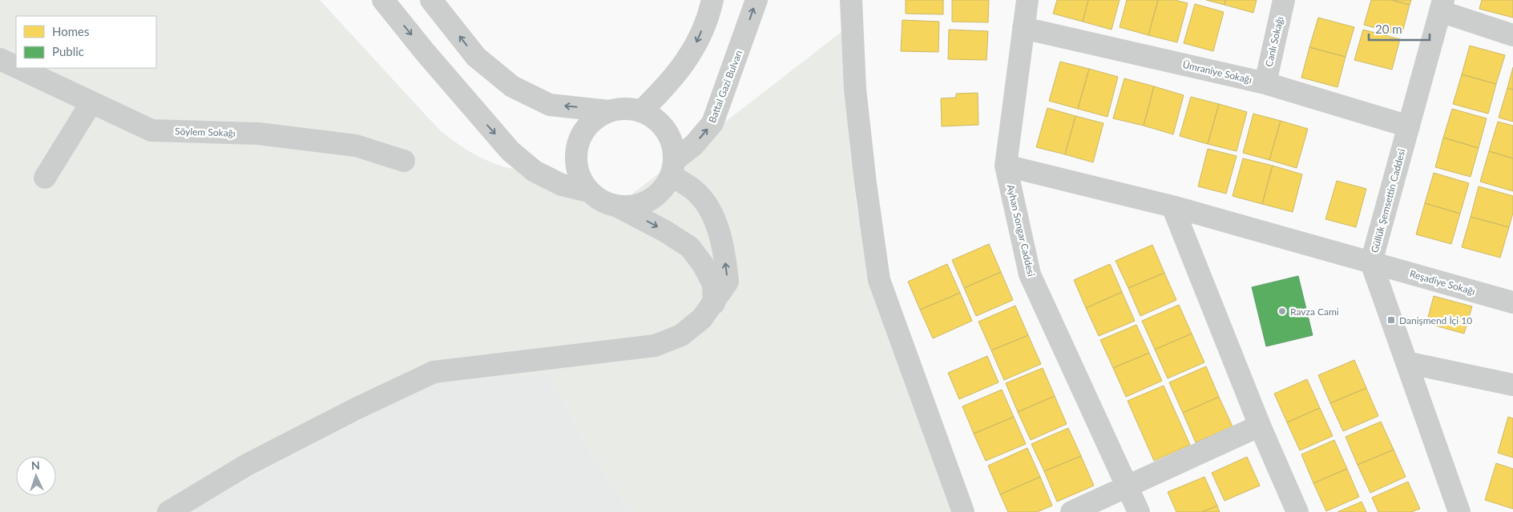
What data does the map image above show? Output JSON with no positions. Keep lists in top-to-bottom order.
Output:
{
  "streets": {
    "street": [
      "Canlı Sokağı",
      "Ümraniye Sokağı",
      "Battal Gazi Bulvarı",
      "Söylem Sokağı",
      "Güllük Şemsettin Caddesi",
      "Ayhan Songar Caddesi",
      "Reşadiye Sokağı"
    ]
  },
  "crossings": [
    ["Canlı Sokağı", "Ümraniye Sokağı"],
    ["Ümraniye Sokağı", "Güllük Şemsettin Caddesi"],
    ["Ümraniye Sokağı", "Ayhan Songar Caddesi"],
    ["Güllük Şemsettin Caddesi", "Reşadiye Sokağı"],
    ["Ayhan Songar Caddesi", "Reşadiye Sokağı"]
  ],
  "places": {
    "other": ["Ravza Cami"],
    "transit": ["Danişmend İçi 10"]
  },
  "legend": ["Homes", "Public"],
  "scale_bar": "20 m",
  "north": "top"
}
